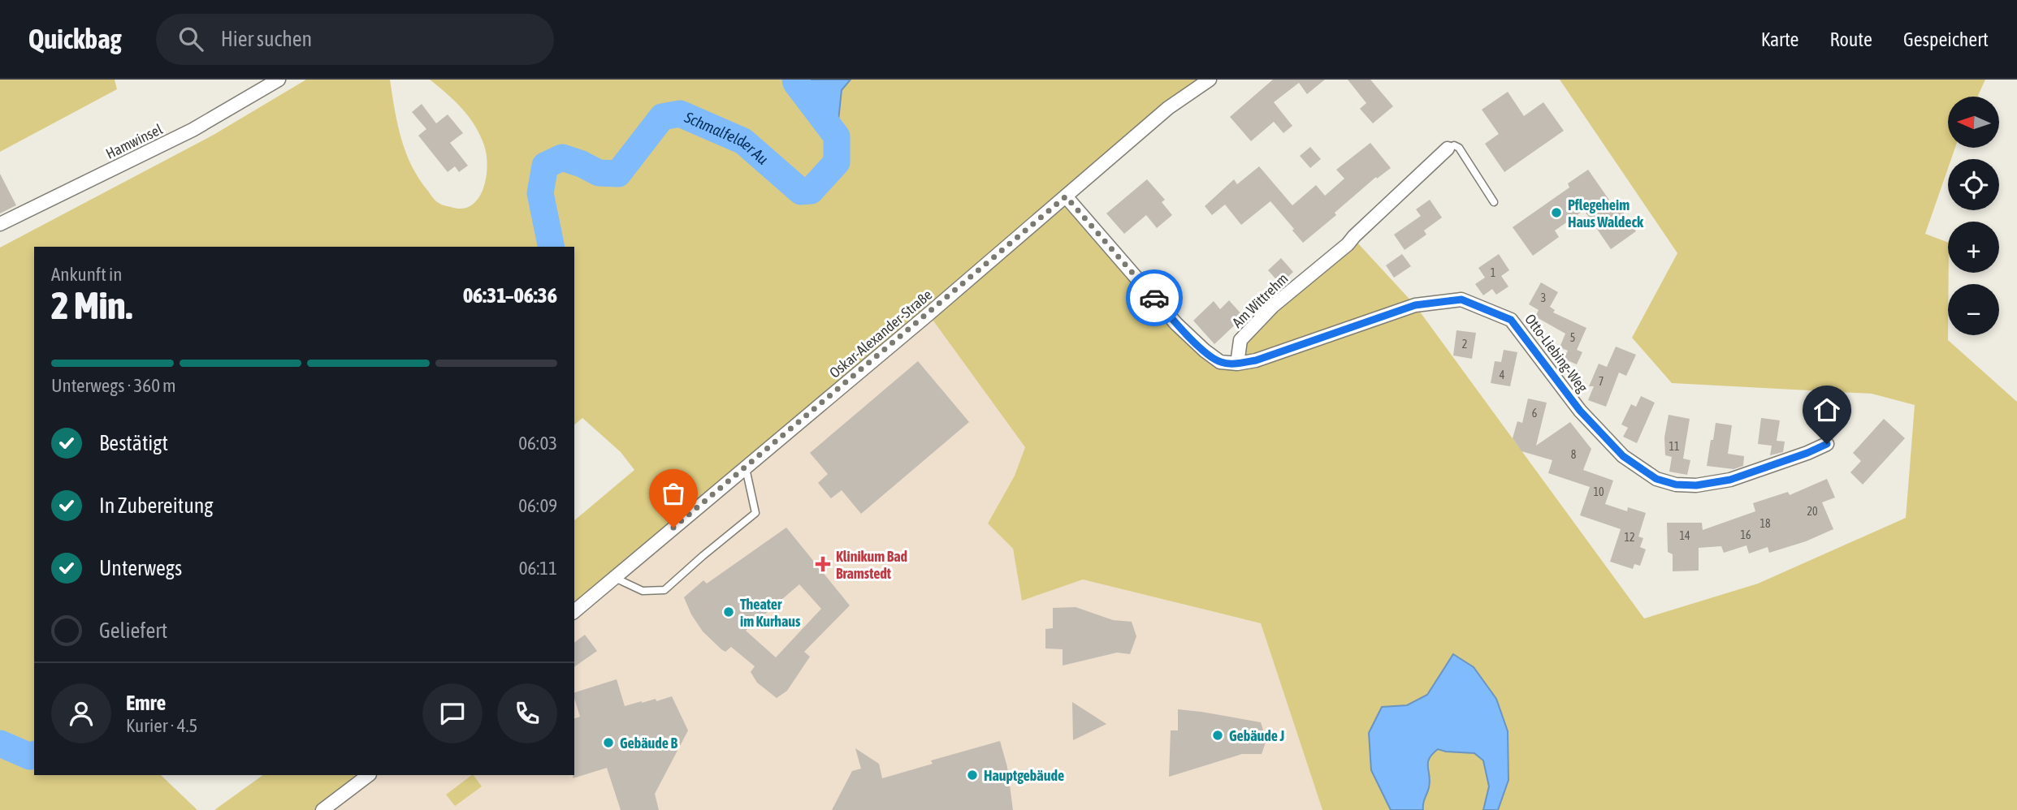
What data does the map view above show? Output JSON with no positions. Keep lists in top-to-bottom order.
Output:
{
  "streets": {
    "street": [
      "Hamwinsel",
      "Am Wittrehm",
      "Oskar-Alexander-Straße",
      "Otto-Liebing-Weg"
    ]
  },
  "crossings": [
    ["Am Wittrehm", "Otto-Liebing-Weg"]
  ],
  "water": ["Schmalfelder Au"],
  "places": {
    "other": [
      "Pflegeheim Haus Waldeck",
      "Theater im Kurhaus",
      "Gebäude J",
      "Gebäude B",
      "Hauptgebäude"
    ],
    "health": ["Klinikum Bad Bramstedt"]
  },
  "house_numbers": [
    "1",
    "3",
    "5",
    "2",
    "4",
    "7",
    "6",
    "11",
    "8",
    "10",
    "20",
    "18",
    "16",
    "14",
    "12"
  ],
  "north": "left",
  "page": {
    "header": "Quickbag",
    "search": "Hier suchen",
    "nav": ["Karte", "Route", "Gespeichert"],
    "map_buttons": ["+", "−"],
    "heading": ["2 Min.", "Ankunft in", "06:31–06:36"],
    "panel": ["Emre", "Kurier · 4.5"],
    "bar": "Unterwegs · 360 m",
    "list": [
      ["Bestätigt", "06:03"],
      ["In Zubereitung", "06:09"],
      ["Unterwegs", "06:11"],
      "Geliefert"
    ]
  }
}
